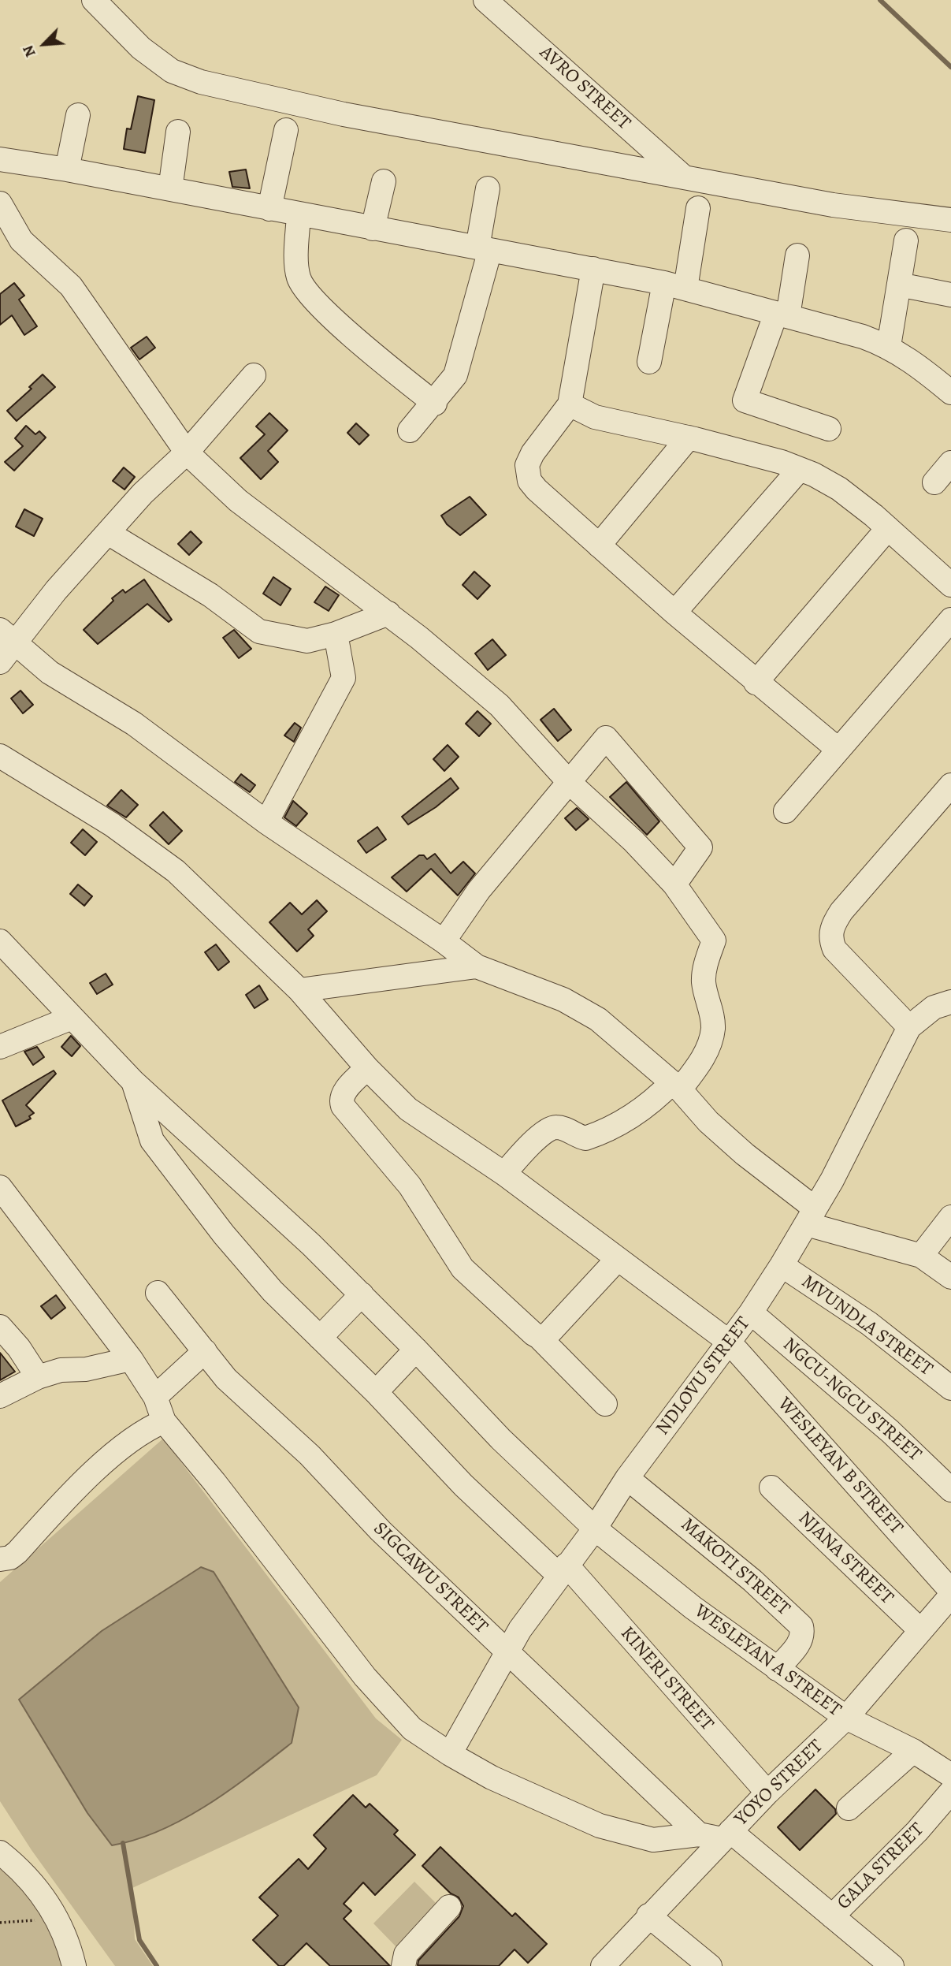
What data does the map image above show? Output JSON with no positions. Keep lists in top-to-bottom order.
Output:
{
  "streets": {
    "street": [
      "AVRO STREET",
      "MVUNDLA STREET",
      "NDLOVU STREET",
      "NGCU-NGCU STREET",
      "WESLEYAN B STREET",
      "NJANA STREET",
      "MAKOTI STREET",
      "SIGCAWU STREET",
      "WESLEYAN A STREET",
      "KINERI STREET",
      "YOYO STREET",
      "GALA STREET"
    ]
  },
  "crossings": [
    ["MVUNDLA STREET", "NDLOVU STREET"],
    ["NDLOVU STREET", "NGCU-NGCU STREET"],
    ["NDLOVU STREET", "WESLEYAN B STREET"],
    ["NDLOVU STREET", "MAKOTI STREET"],
    ["NDLOVU STREET", "SIGCAWU STREET"],
    ["NDLOVU STREET", "WESLEYAN A STREET"],
    ["NDLOVU STREET", "KINERI STREET"],
    ["NJANA STREET", "YOYO STREET"],
    ["MAKOTI STREET", "WESLEYAN A STREET"],
    ["WESLEYAN A STREET", "KINERI STREET"],
    ["WESLEYAN A STREET", "YOYO STREET"],
    ["KINERI STREET", "YOYO STREET"]
  ],
  "north": "bottom left"
}
